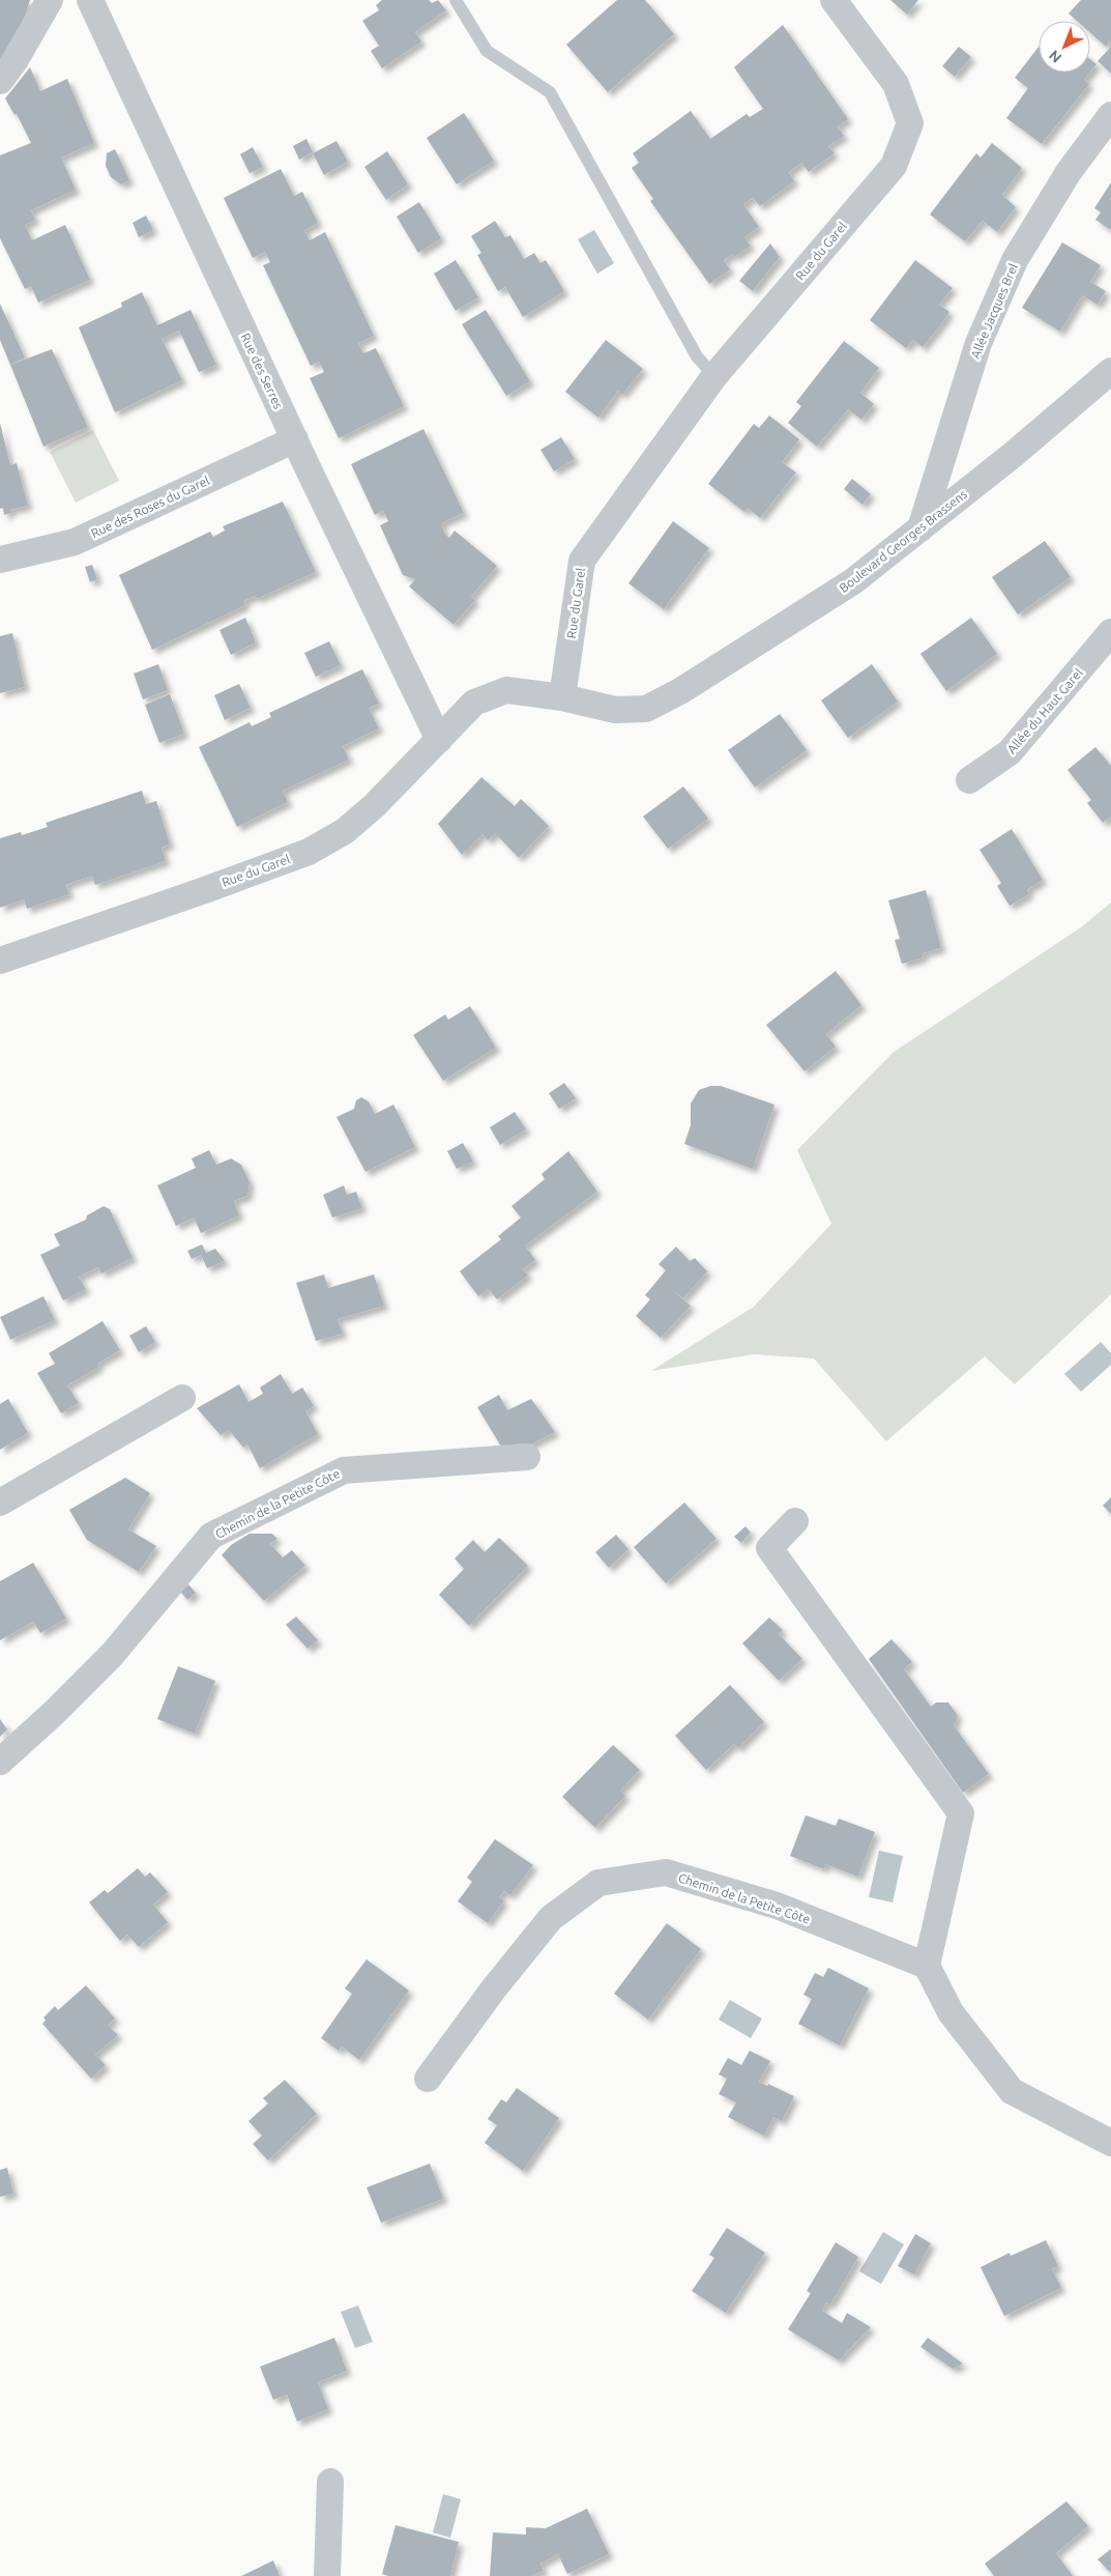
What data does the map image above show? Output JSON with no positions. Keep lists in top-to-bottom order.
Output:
{
  "streets": {
    "street": [
      "Rue du Garel",
      "Allée Jacques Brel",
      "Rue des Serres",
      "Rue des Roses du Garel",
      "Boulevard Georges Brassens",
      "Allée du Haut Garel",
      "Chemin de la Petite Côte"
    ]
  },
  "crossings": [
    ["Rue du Garel", "Rue des Serres"],
    ["Rue du Garel", "Boulevard Georges Brassens"],
    ["Allée Jacques Brel", "Boulevard Georges Brassens"],
    ["Rue des Serres", "Rue des Roses du Garel"]
  ],
  "north": "bottom left"
}
